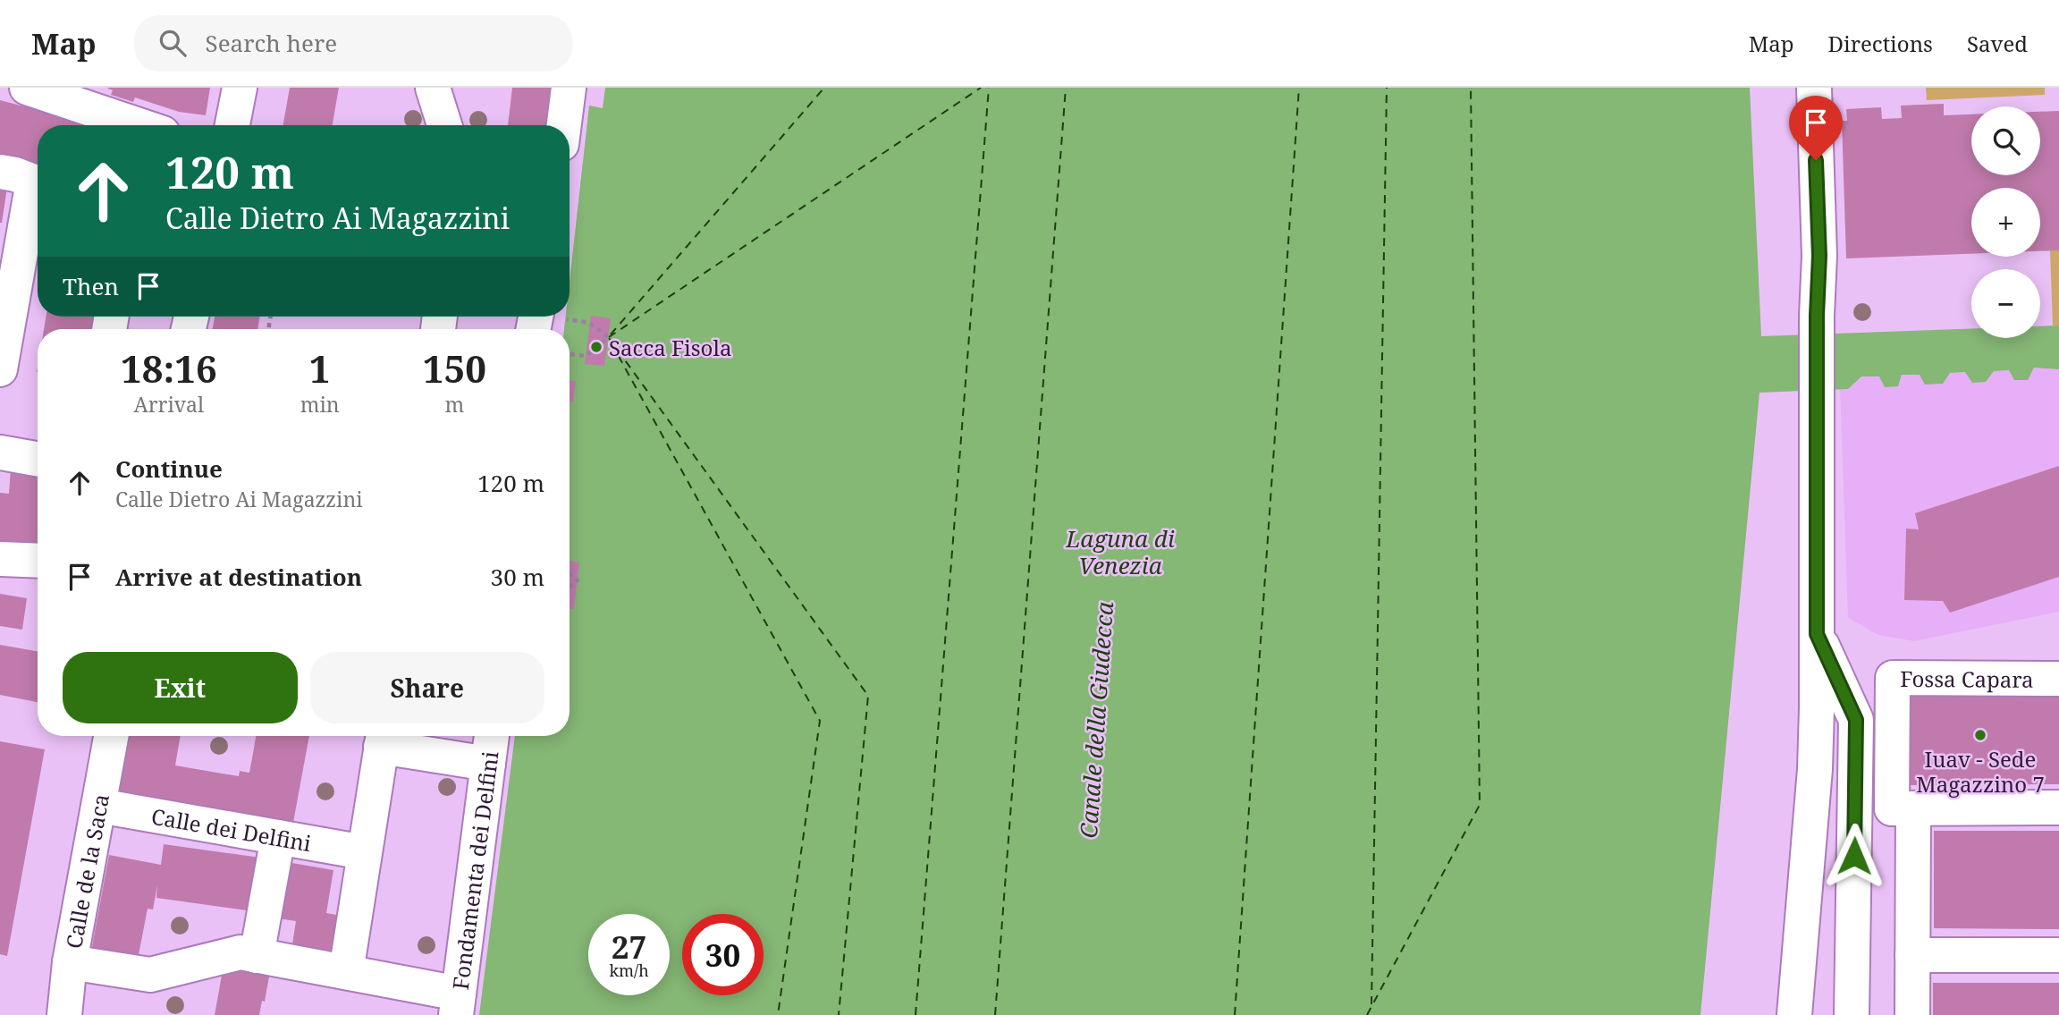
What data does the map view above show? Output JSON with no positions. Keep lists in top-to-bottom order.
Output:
{
  "streets": {
    "street": [
      "Fossa Capara",
      "Calle dei Delfini",
      "Calle de la Saca",
      "Fondamenta dei Delfini"
    ]
  },
  "crossings": [
    ["Calle dei Delfini", "Calle de la Saca"]
  ],
  "water": ["Laguna di Venezia", "Canale della Giudecca"],
  "places": ["Sacca Fisola", "Iuav - Sede Magazzino 7"],
  "page": {
    "header": "Map",
    "search": "Search here",
    "nav": ["Map", "Directions", "Saved"],
    "map_buttons": ["+", "−"],
    "turn": ["120 m", "Calle Dietro Ai Magazzini"],
    "then": "Then",
    "eta": [
      "18:16",
      "Arrival",
      "1",
      "min",
      "150",
      "m"
    ],
    "list": [
      {
        "name": "Continue",
        "note": "Calle Dietro Ai Magazzini",
        "value": "120 m"
      },
      {
        "name": "Arrive at destination",
        "value": "30 m"
      }
    ],
    "buttons": ["Exit", "Share"],
    "speed": "27 km/h",
    "limit": "30"
  }
}
